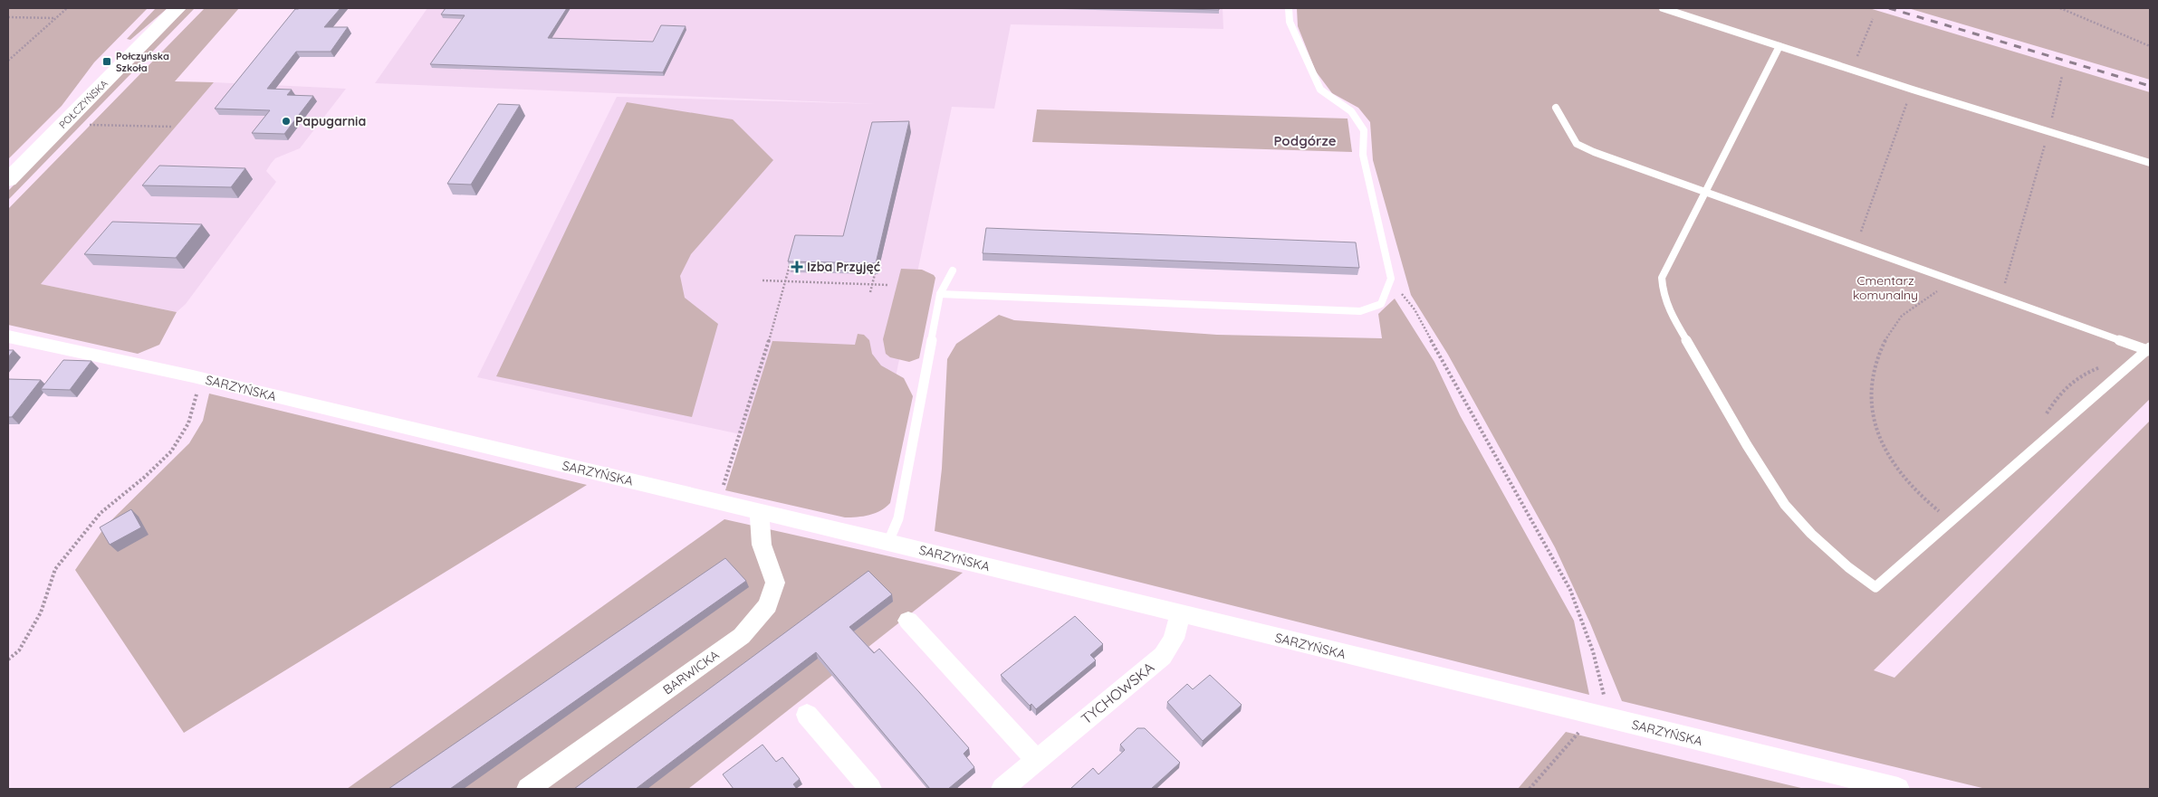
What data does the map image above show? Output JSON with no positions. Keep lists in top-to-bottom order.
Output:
{
  "streets": {
    "main road": ["POŁCZYŃSKA"],
    "street": ["SARZYŃSKA", "BARWICKA", "TYCHOWSKA"]
  },
  "crossings": [
    ["SARZYŃSKA", "BARWICKA"],
    ["SARZYŃSKA", "TYCHOWSKA"]
  ],
  "districts": ["Podgórze"],
  "parks": ["Cmentarz komunalny"],
  "places": {
    "transit": ["Połczyńska Szkoła"],
    "other": ["Papugarnia"],
    "health": ["Izba Przyjęć"]
  }
}
